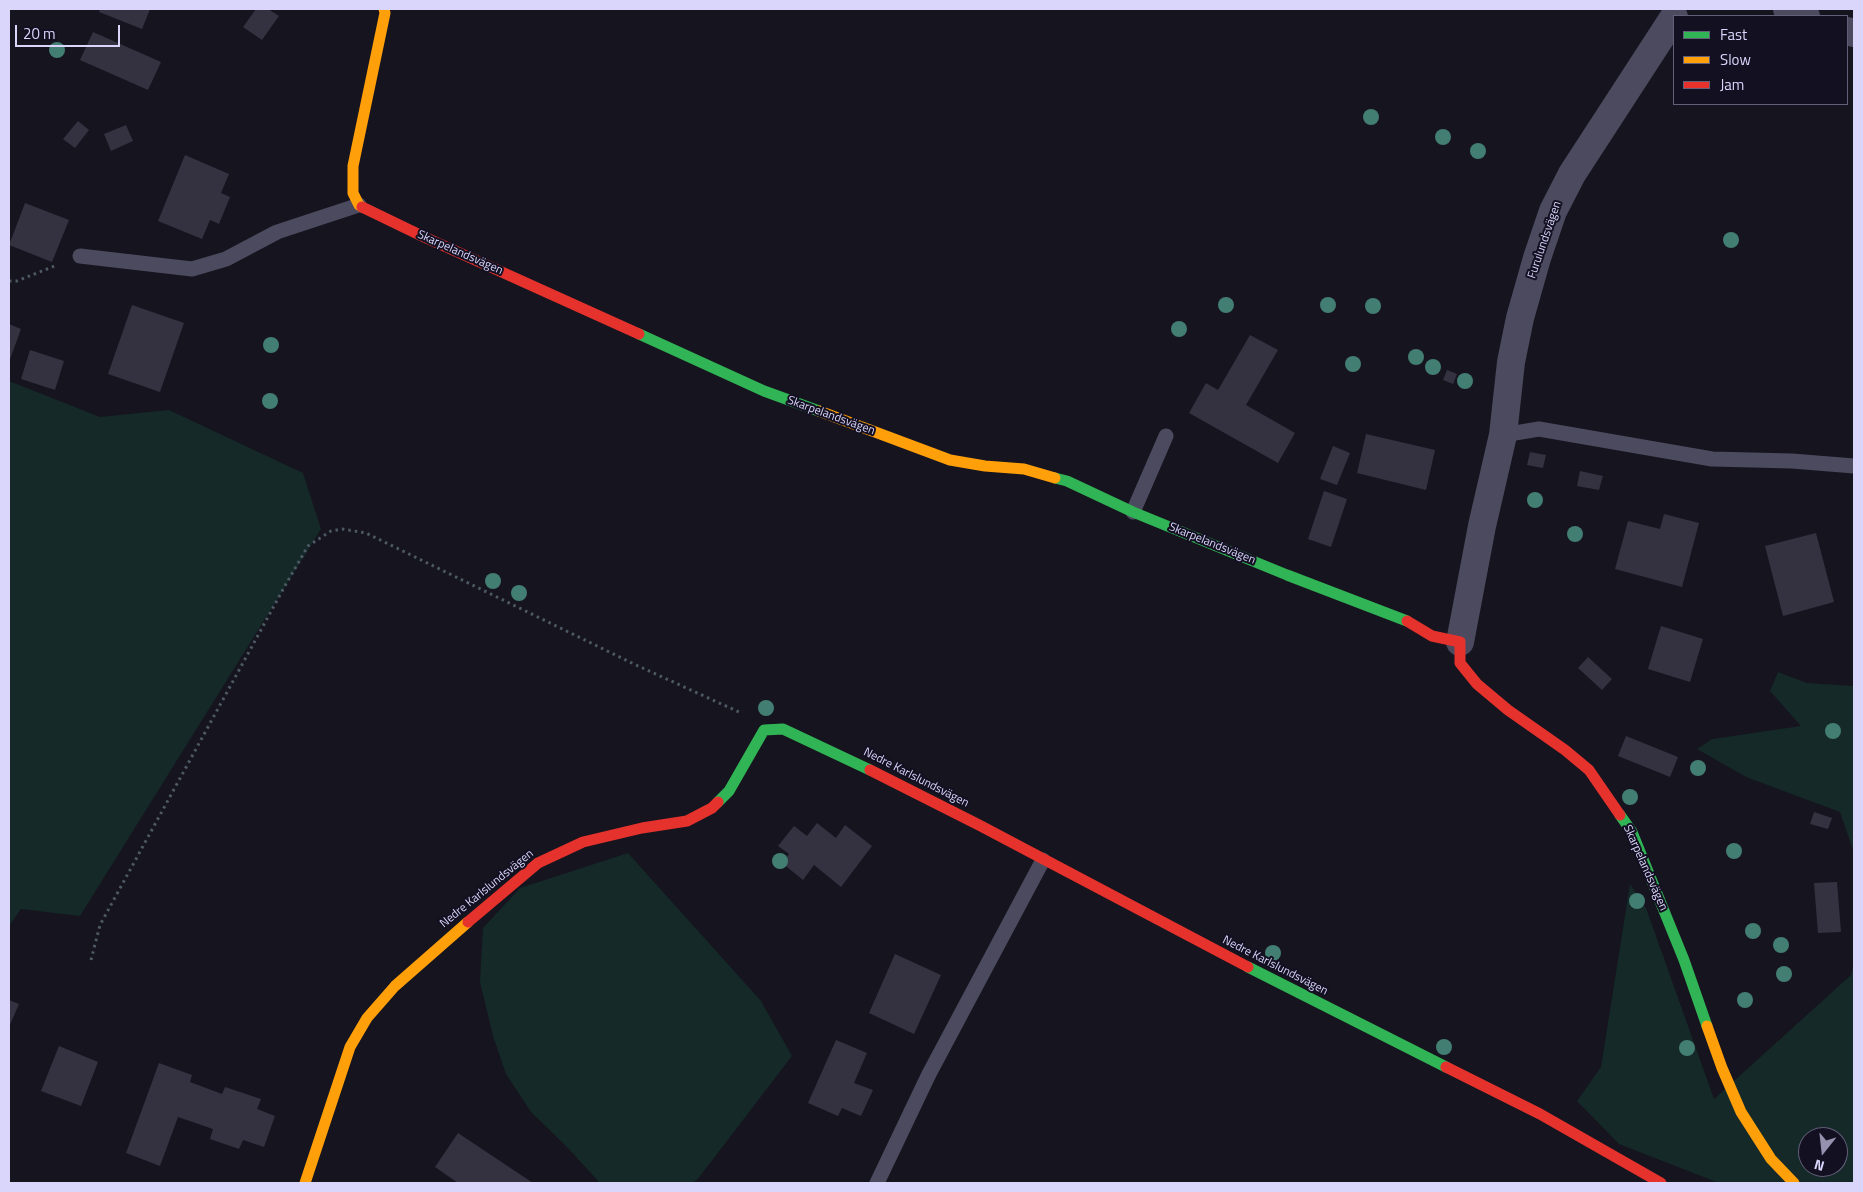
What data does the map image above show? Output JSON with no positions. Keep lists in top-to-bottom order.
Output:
{
  "streets": {
    "street": ["Furulundsvägen", "Skarpelandsvägen", "Nedre Karlslundsvägen"]
  },
  "crossings": [
    ["Furulundsvägen", "Skarpelandsvägen"]
  ],
  "legend": ["Fast", "Slow", "Jam"],
  "scale_bar": "20 m",
  "north": "bottom"
}
